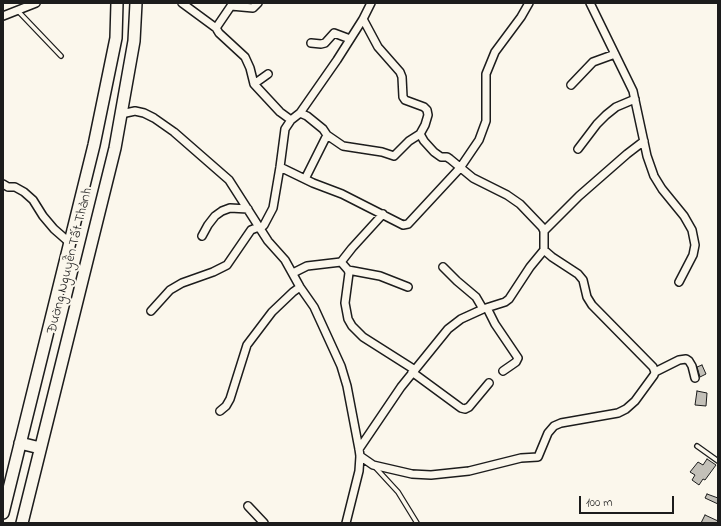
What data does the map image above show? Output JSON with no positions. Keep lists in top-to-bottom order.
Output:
{
  "streets": {
    "main road": ["Đường Nguyễn Tất Thành"]
  },
  "scale_bar": "100 m"
}
